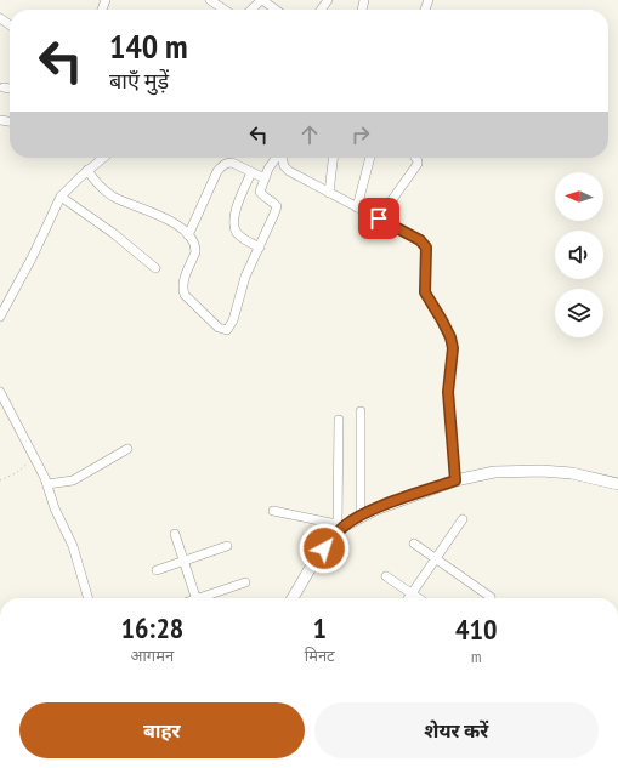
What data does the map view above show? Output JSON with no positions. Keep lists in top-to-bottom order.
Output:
{
  "north": "left",
  "page": {
    "turn": ["140 m", "बाएँ मुड़ें"],
    "eta": [
      "16:28",
      "आगमन",
      "1",
      "मिनट",
      "410",
      "m"
    ],
    "buttons": ["बाहर", "शेयर करें"]
  }
}
